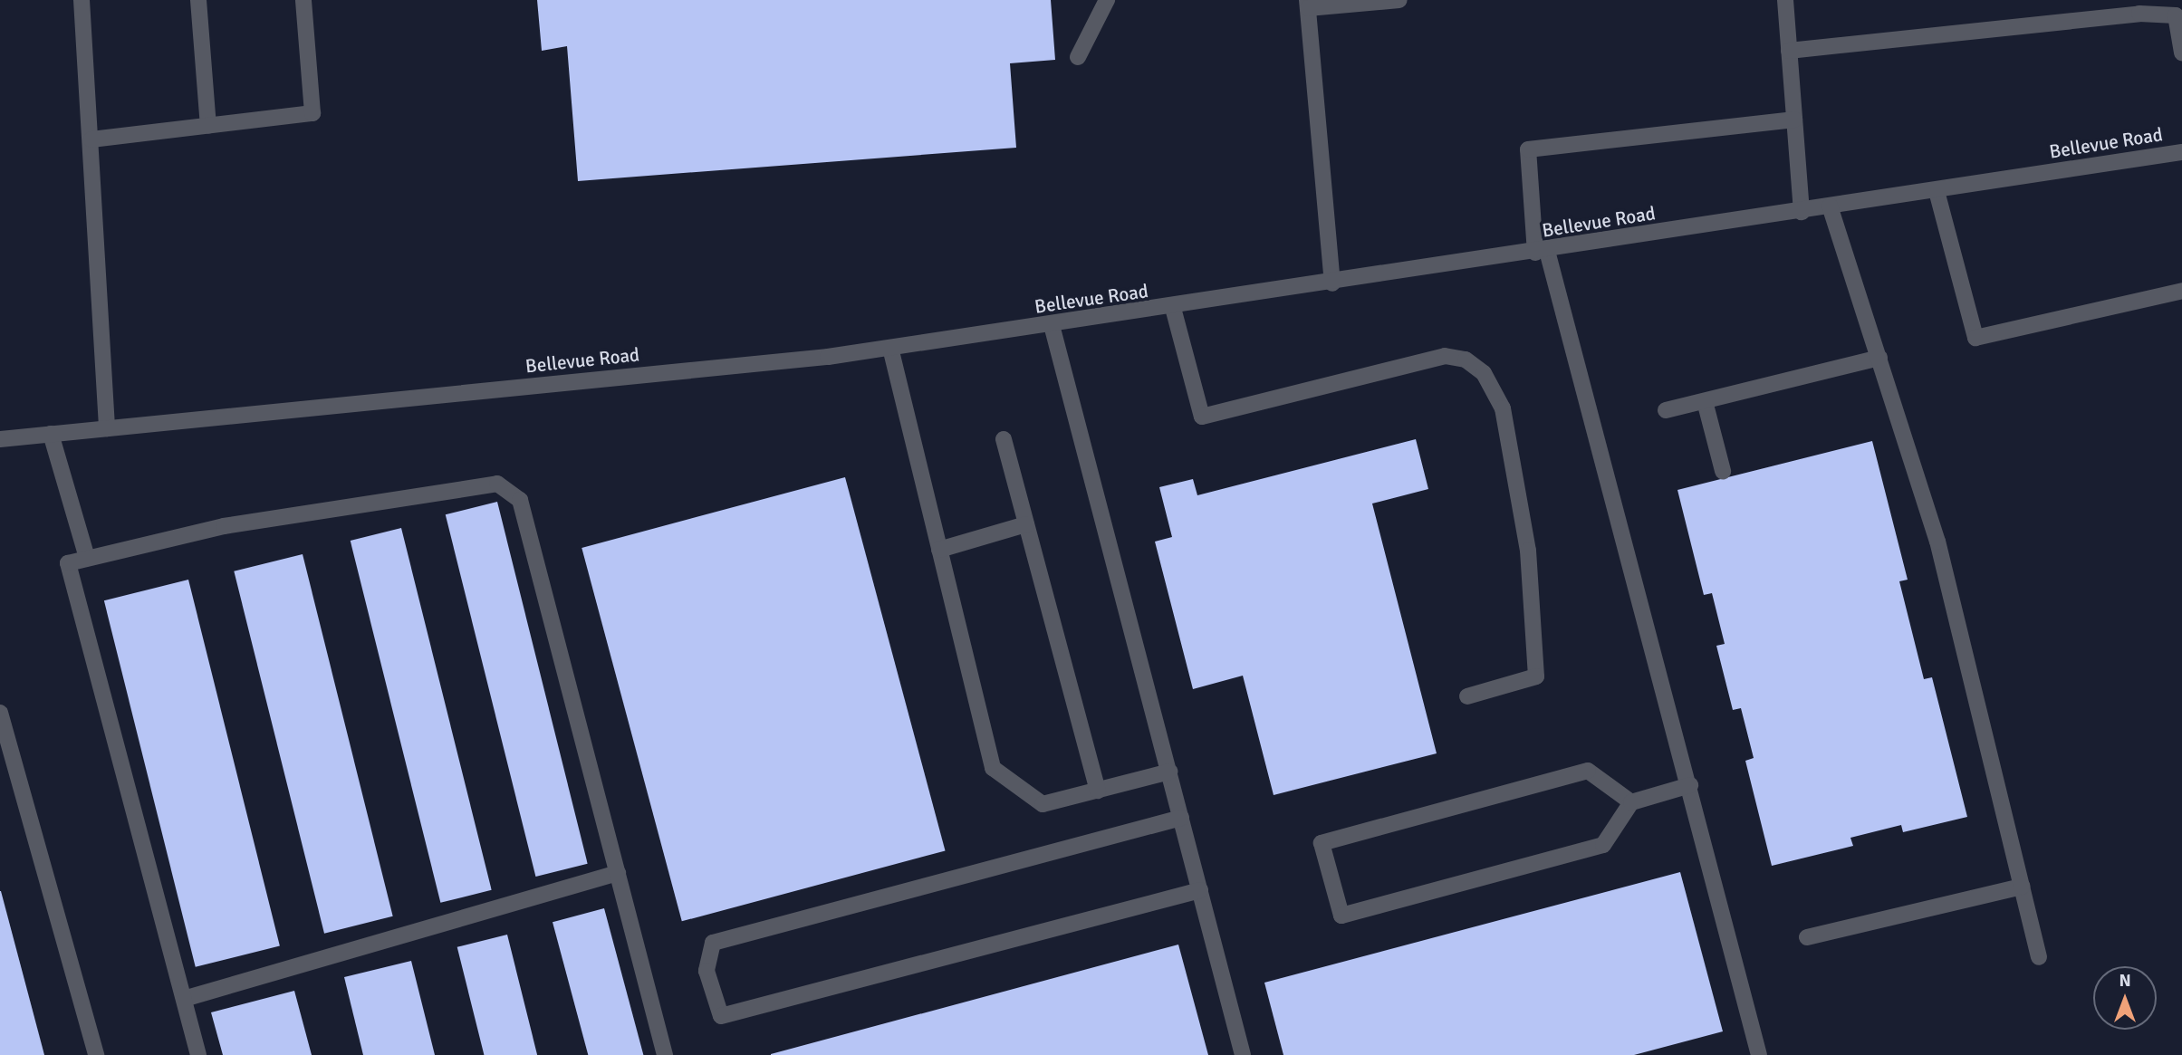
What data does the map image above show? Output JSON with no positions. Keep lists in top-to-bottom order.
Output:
{
  "streets": {
    "street": ["Bellevue Road"]
  },
  "north": "top"
}
